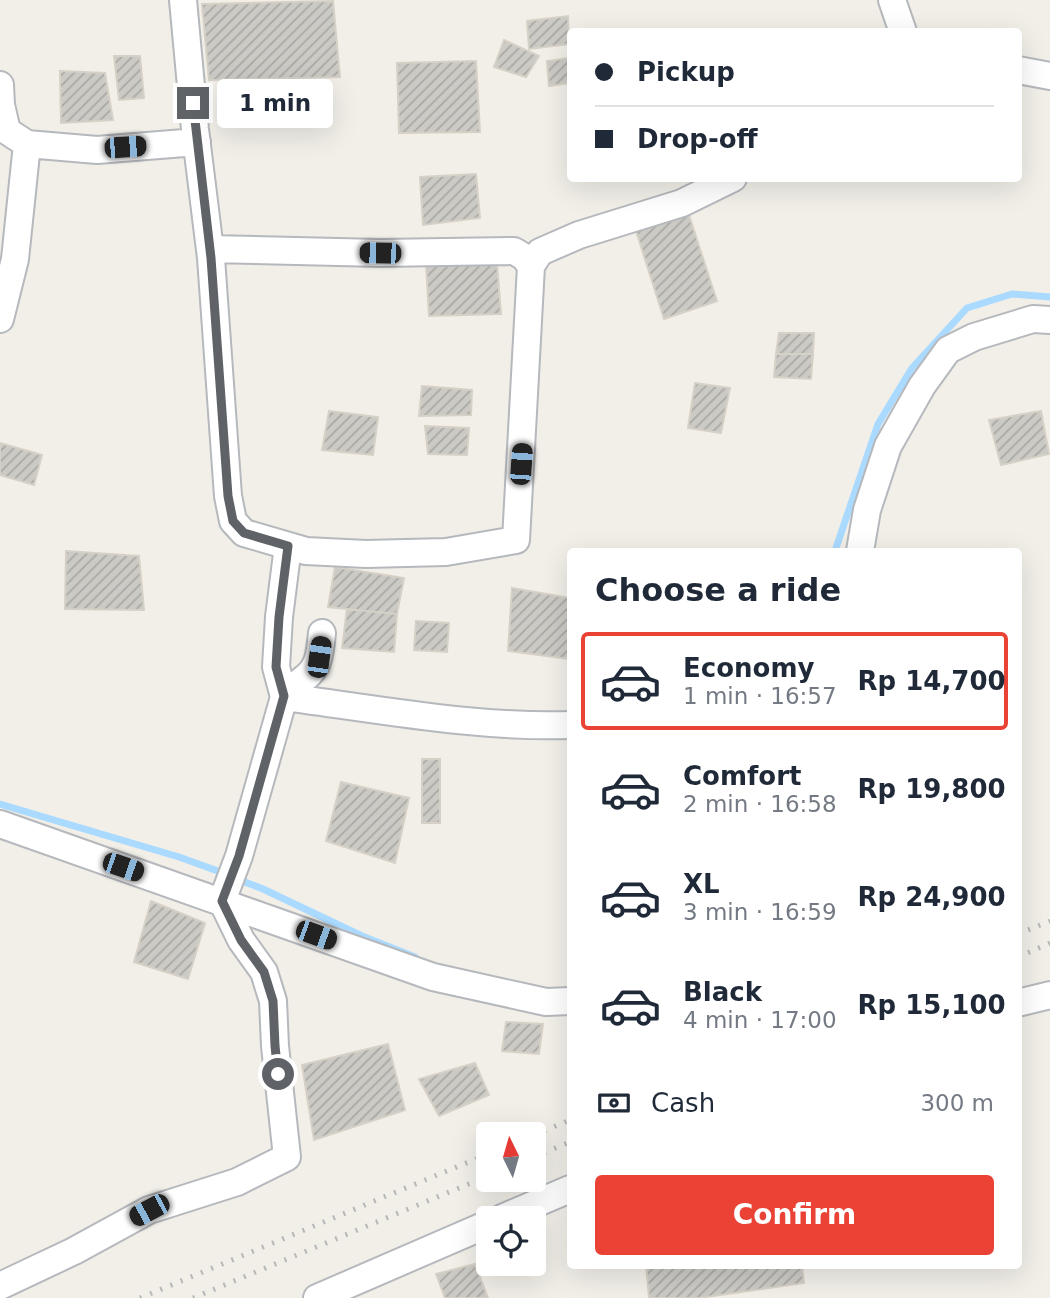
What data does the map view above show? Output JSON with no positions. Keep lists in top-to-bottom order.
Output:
{
  "north": "top",
  "page": {
    "banner": ["Pickup", "Drop-off"],
    "bubble": "1 min",
    "heading": "Choose a ride",
    "list": [
      {
        "name": "Economy",
        "note": "1 min · 16:57",
        "value": "Rp 14,700"
      },
      {
        "name": "Comfort",
        "note": "2 min · 16:58",
        "value": "Rp 19,800"
      },
      {
        "name": "XL",
        "note": "3 min · 16:59",
        "value": "Rp 24,900"
      },
      {
        "name": "Black",
        "note": "4 min · 17:00",
        "value": "Rp 15,100"
      }
    ],
    "pay": ["Cash", "300 m"],
    "buttons": "Confirm"
  }
}
